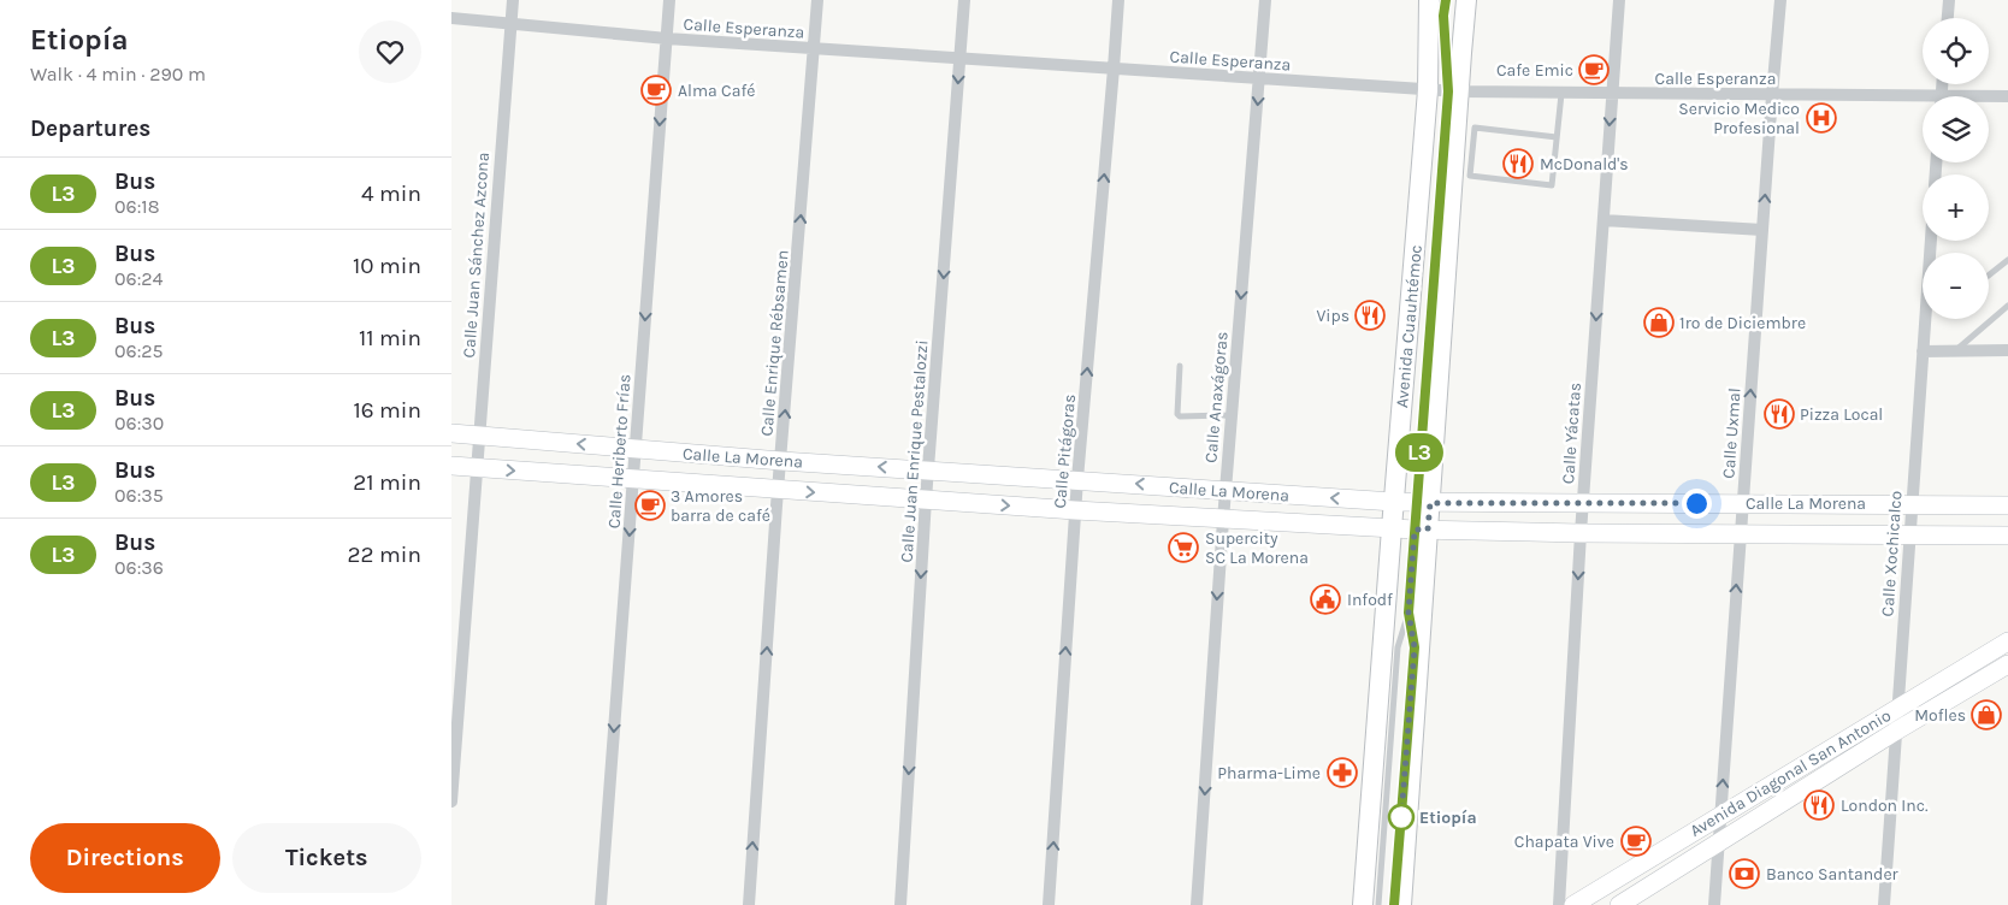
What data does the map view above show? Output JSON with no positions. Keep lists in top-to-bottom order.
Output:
{
  "streets": {
    "main road": ["Avenida Cuauhtémoc"],
    "street": [
      "Calle Esperanza",
      "Calle Juan Sánchez Azcona",
      "Calle Enrique Rébsamen",
      "Calle Anaxágoras",
      "Calle Yácatas",
      "Calle Uxmal",
      "Calle Heriberto Frías",
      "Calle Juan Enrique Pestalozzi",
      "Calle Pitágoras",
      "Calle La Morena",
      "Calle Xochicalco",
      "Avenida Diagonal San Antonio"
    ]
  },
  "crossings": [
    ["Calle Esperanza", "Calle Juan Sánchez Azcona"],
    ["Calle Esperanza", "Avenida Cuauhtémoc"],
    ["Calle Esperanza", "Calle Enrique Rébsamen"],
    ["Calle Esperanza", "Calle Anaxágoras"],
    ["Calle Esperanza", "Calle Yácatas"],
    ["Calle Esperanza", "Calle Uxmal"],
    ["Calle Esperanza", "Calle Heriberto Frías"],
    ["Calle Esperanza", "Calle Juan Enrique Pestalozzi"],
    ["Calle Esperanza", "Calle Pitágoras"],
    ["Calle Juan Sánchez Azcona", "Calle La Morena"],
    ["Avenida Cuauhtémoc", "Calle La Morena"],
    ["Calle Enrique Rébsamen", "Calle La Morena"],
    ["Calle Anaxágoras", "Calle La Morena"],
    ["Calle Yácatas", "Calle La Morena"],
    ["Calle Uxmal", "Calle La Morena"],
    ["Calle Uxmal", "Avenida Diagonal San Antonio"],
    ["Calle Heriberto Frías", "Calle La Morena"],
    ["Calle Juan Enrique Pestalozzi", "Calle La Morena"],
    ["Calle Pitágoras", "Calle La Morena"],
    ["Calle La Morena", "Calle Xochicalco"],
    ["Calle Xochicalco", "Avenida Diagonal San Antonio"]
  ],
  "one_way": [
    "Calle Enrique Rébsamen",
    "Calle Anaxágoras",
    "Calle Yácatas",
    "Calle Uxmal",
    "Calle Heriberto Frías",
    "Calle Juan Enrique Pestalozzi",
    "Calle Pitágoras"
  ],
  "places": {
    "cafe": [
      "Cafe Emic",
      "Alma Café",
      "3 Amores barra de café",
      "Chapata Vive"
    ],
    "hospital": ["Servicio Medico Profesional"],
    "restaurant": [
      "McDonald's",
      "Vips",
      "Pizza Local",
      "London Inc."
    ],
    "shop": ["1ro de Diciembre", "Mofles"],
    "supermarket": ["Supercity SC La Morena"],
    "public building": ["Infodf"],
    "pharmacy": ["Pharma-Lime"],
    "other": ["Etiopía"],
    "bank": ["Banco Santander"]
  },
  "lines": ["bus line L3"],
  "page": {
    "heading": [
      ["Etiopía", "Walk · 4 min · 290 m"],
      "Departures"
    ],
    "on_map": "L3",
    "map_buttons": ["+", "−"],
    "list": [
      {
        "mark": "L3",
        "name": "Bus",
        "note": "06:18",
        "value": "4 min"
      },
      {
        "mark": "L3",
        "name": "Bus",
        "note": "06:24",
        "value": "10 min"
      },
      {
        "mark": "L3",
        "name": "Bus",
        "note": "06:25",
        "value": "11 min"
      },
      {
        "mark": "L3",
        "name": "Bus",
        "note": "06:30",
        "value": "16 min"
      },
      {
        "mark": "L3",
        "name": "Bus",
        "note": "06:35",
        "value": "21 min"
      },
      {
        "mark": "L3",
        "name": "Bus",
        "note": "06:36",
        "value": "22 min"
      }
    ],
    "buttons": ["Directions", "Tickets"]
  }
}
